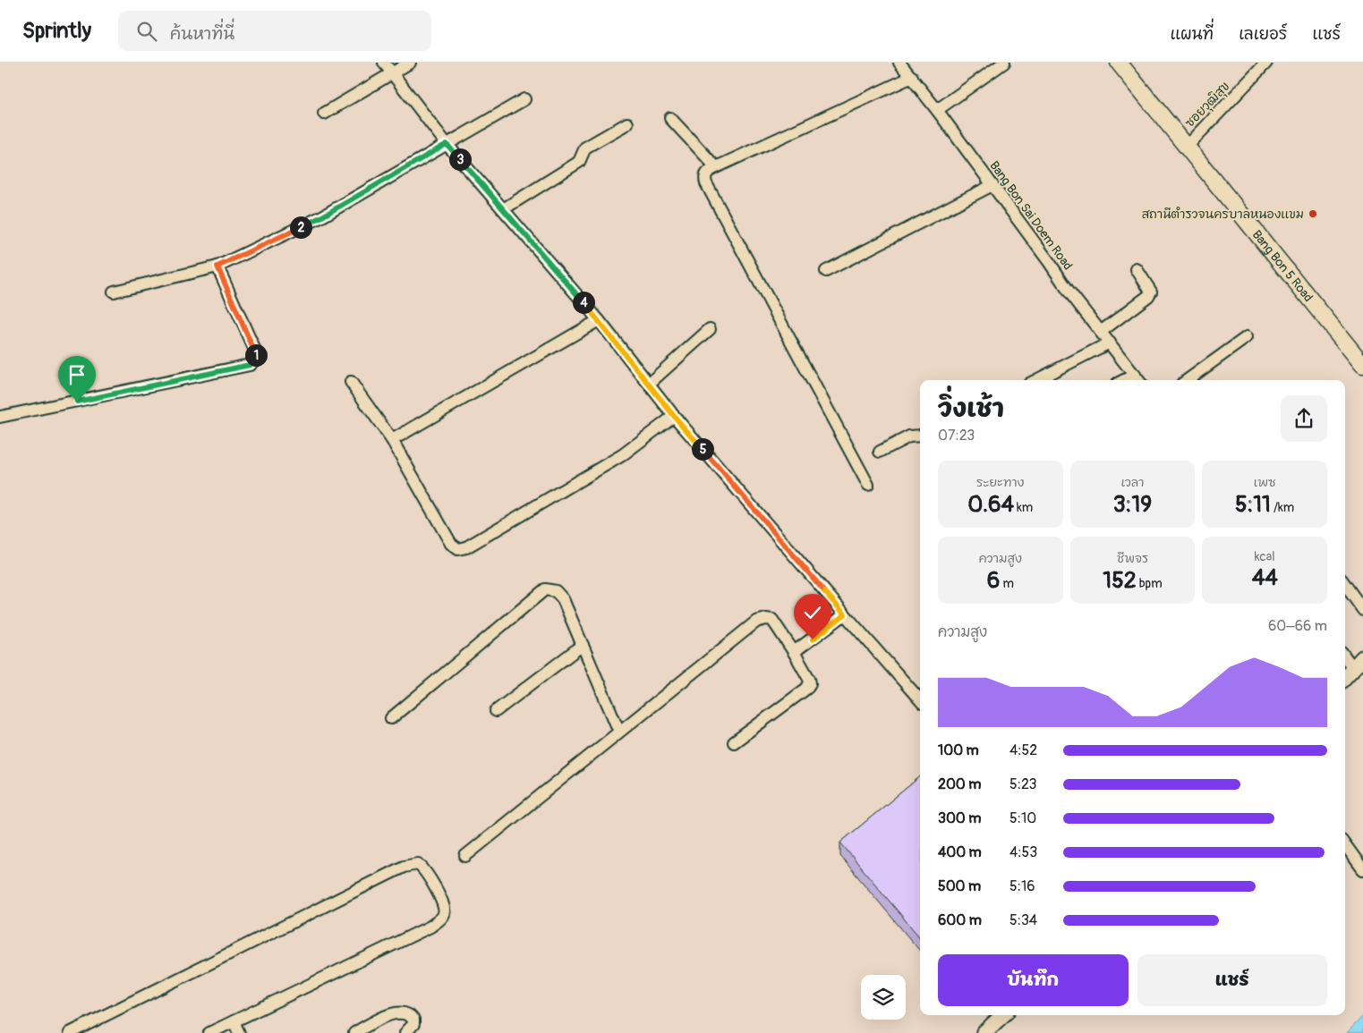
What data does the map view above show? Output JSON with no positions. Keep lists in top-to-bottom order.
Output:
{
  "streets": {
    "main road": ["Bang Bon 5 Road"],
    "street": ["ซอยวุฒิสุข", "Bang Bon Sai Doem Road"]
  },
  "crossings": [
    ["ซอยวุฒิสุข", "Bang Bon 5 Road"]
  ],
  "places": ["สถานีตำรวจนครบาลหนองแขม"],
  "page": {
    "header": "Sprintly",
    "search": "ค้นหาที่นี่",
    "nav": ["แผนที่", "เลเยอร์", "แชร์"],
    "pins": [
      "3",
      "2",
      "4",
      "1",
      "5"
    ],
    "heading": ["วิ่งเช้า", "07:23"],
    "stats": [
      ["ระยะทาง", "0.64 km"],
      ["เวลา", "3:19"],
      ["เพซ", "5:11 /km"],
      ["ความสูง", "6 m"],
      ["ชีพจร", "152 bpm"],
      ["kcal", "44"]
    ],
    "chart": ["ความสูง", "60–66 m"],
    "list": [
      {
        "name": "100 m",
        "note": "4:52"
      },
      {
        "name": "200 m",
        "note": "5:23"
      },
      {
        "name": "300 m",
        "note": "5:10"
      },
      {
        "name": "400 m",
        "note": "4:53"
      },
      {
        "name": "500 m",
        "note": "5:16"
      },
      {
        "name": "600 m",
        "note": "5:34"
      }
    ],
    "buttons": ["บันทึก", "แชร์"]
  }
}
